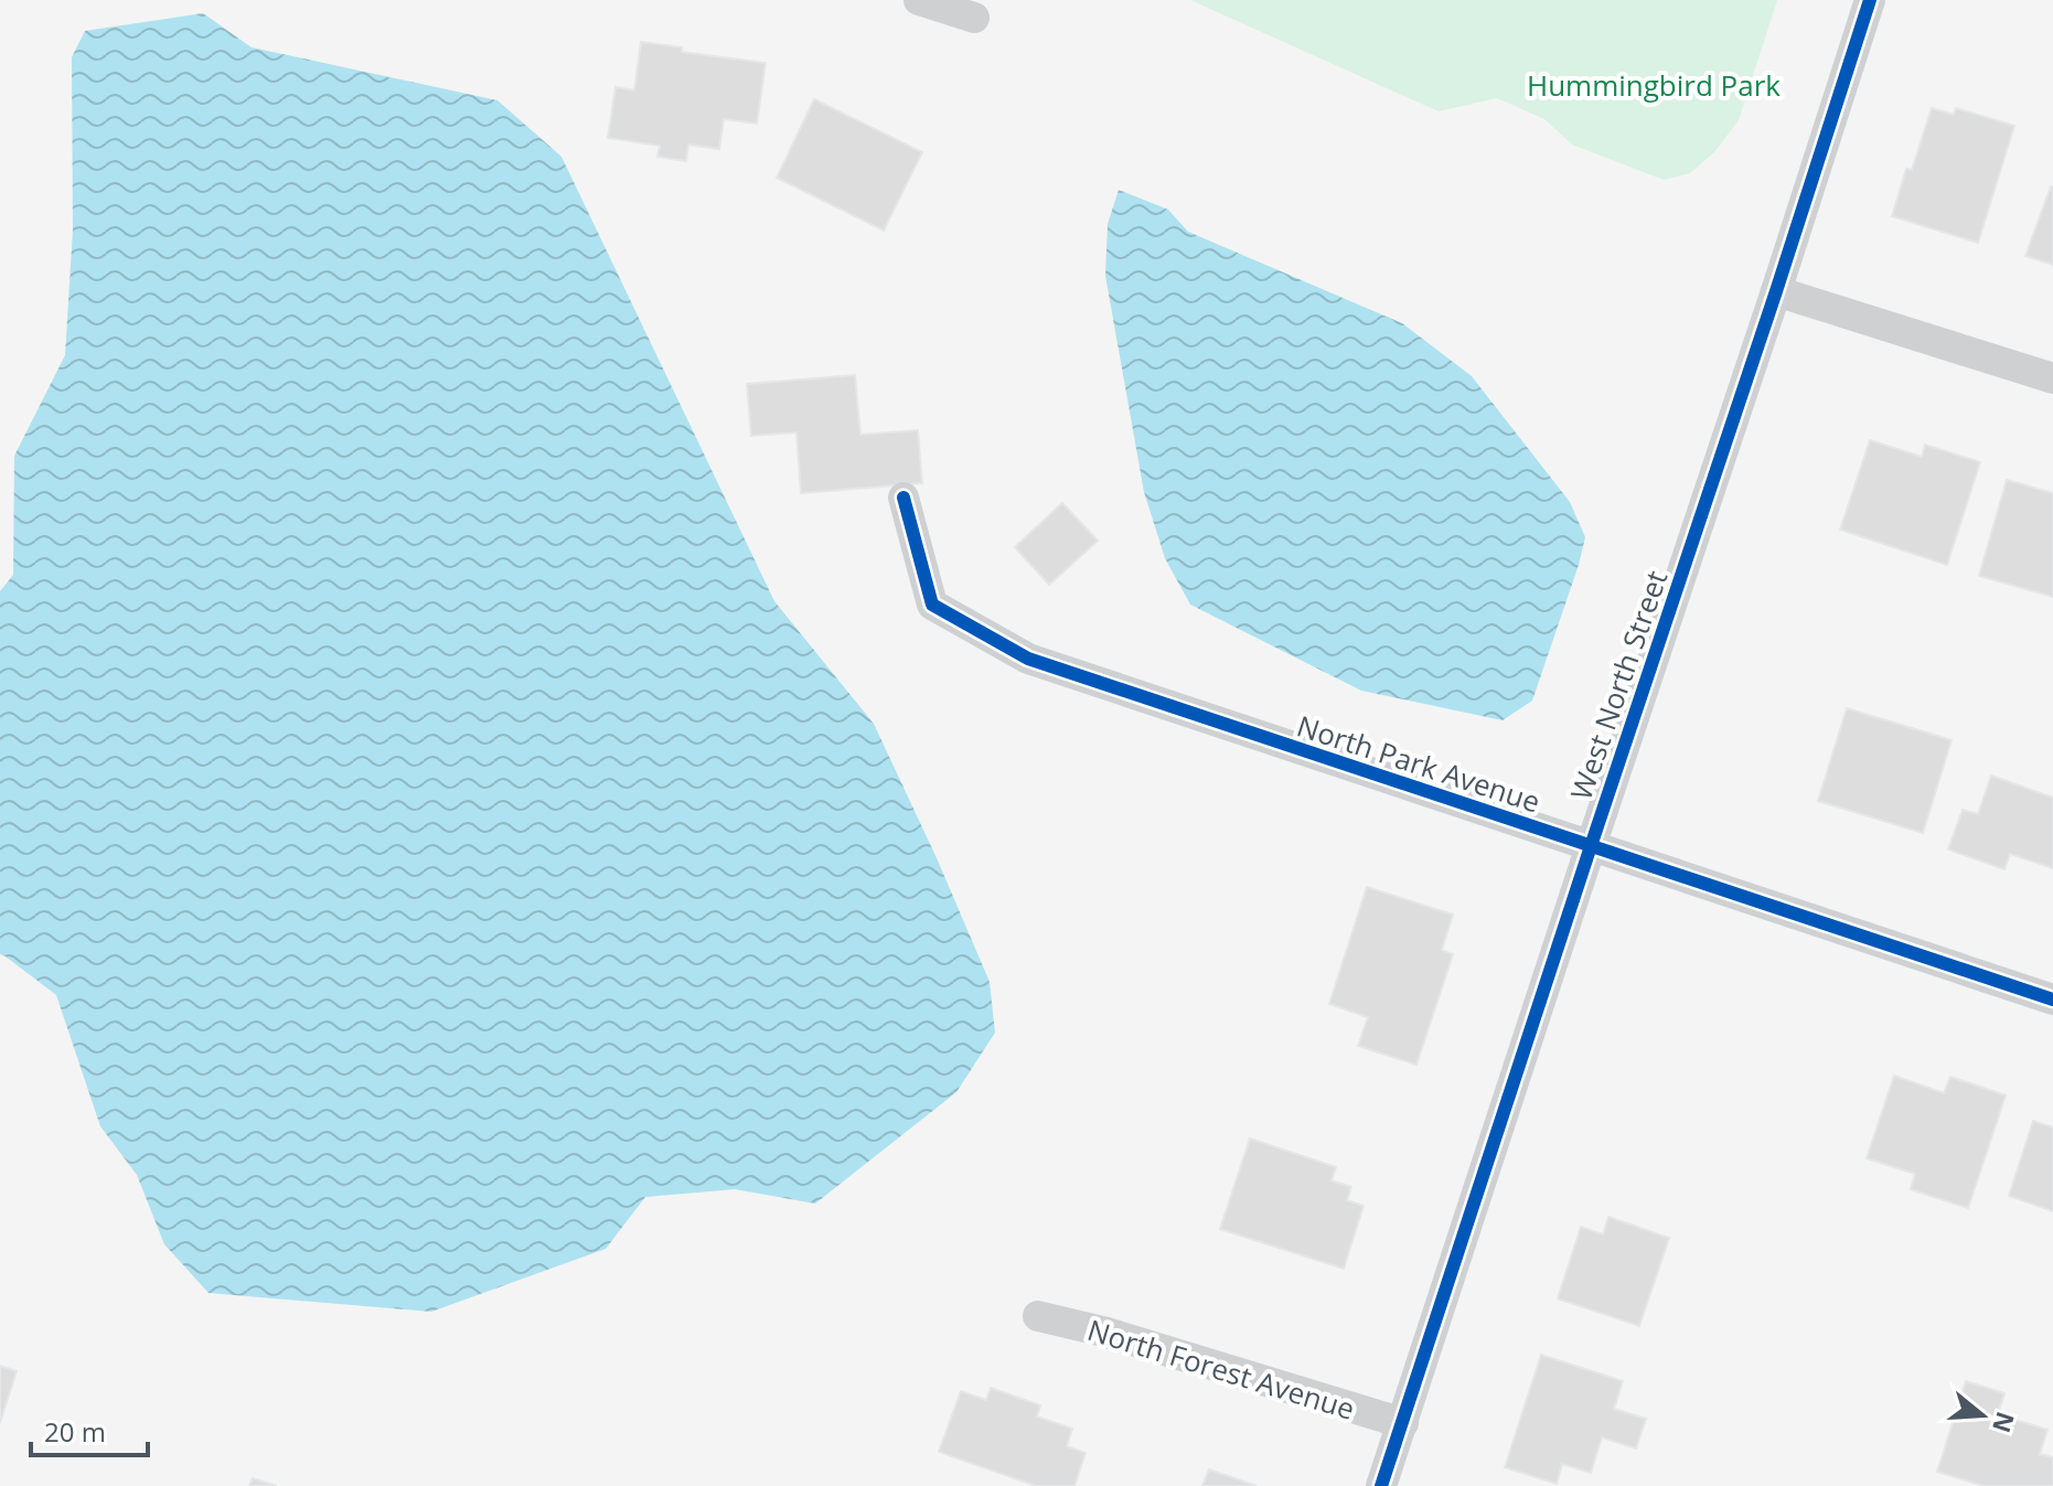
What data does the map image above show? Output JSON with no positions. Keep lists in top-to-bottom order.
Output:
{
  "streets": {
    "street": ["West North Street", "North Park Avenue", "North Forest Avenue"]
  },
  "crossings": [
    ["West North Street", "North Park Avenue"],
    ["West North Street", "North Forest Avenue"]
  ],
  "parks": ["Hummingbird Park"],
  "scale_bar": "20 m",
  "north": "right"
}
